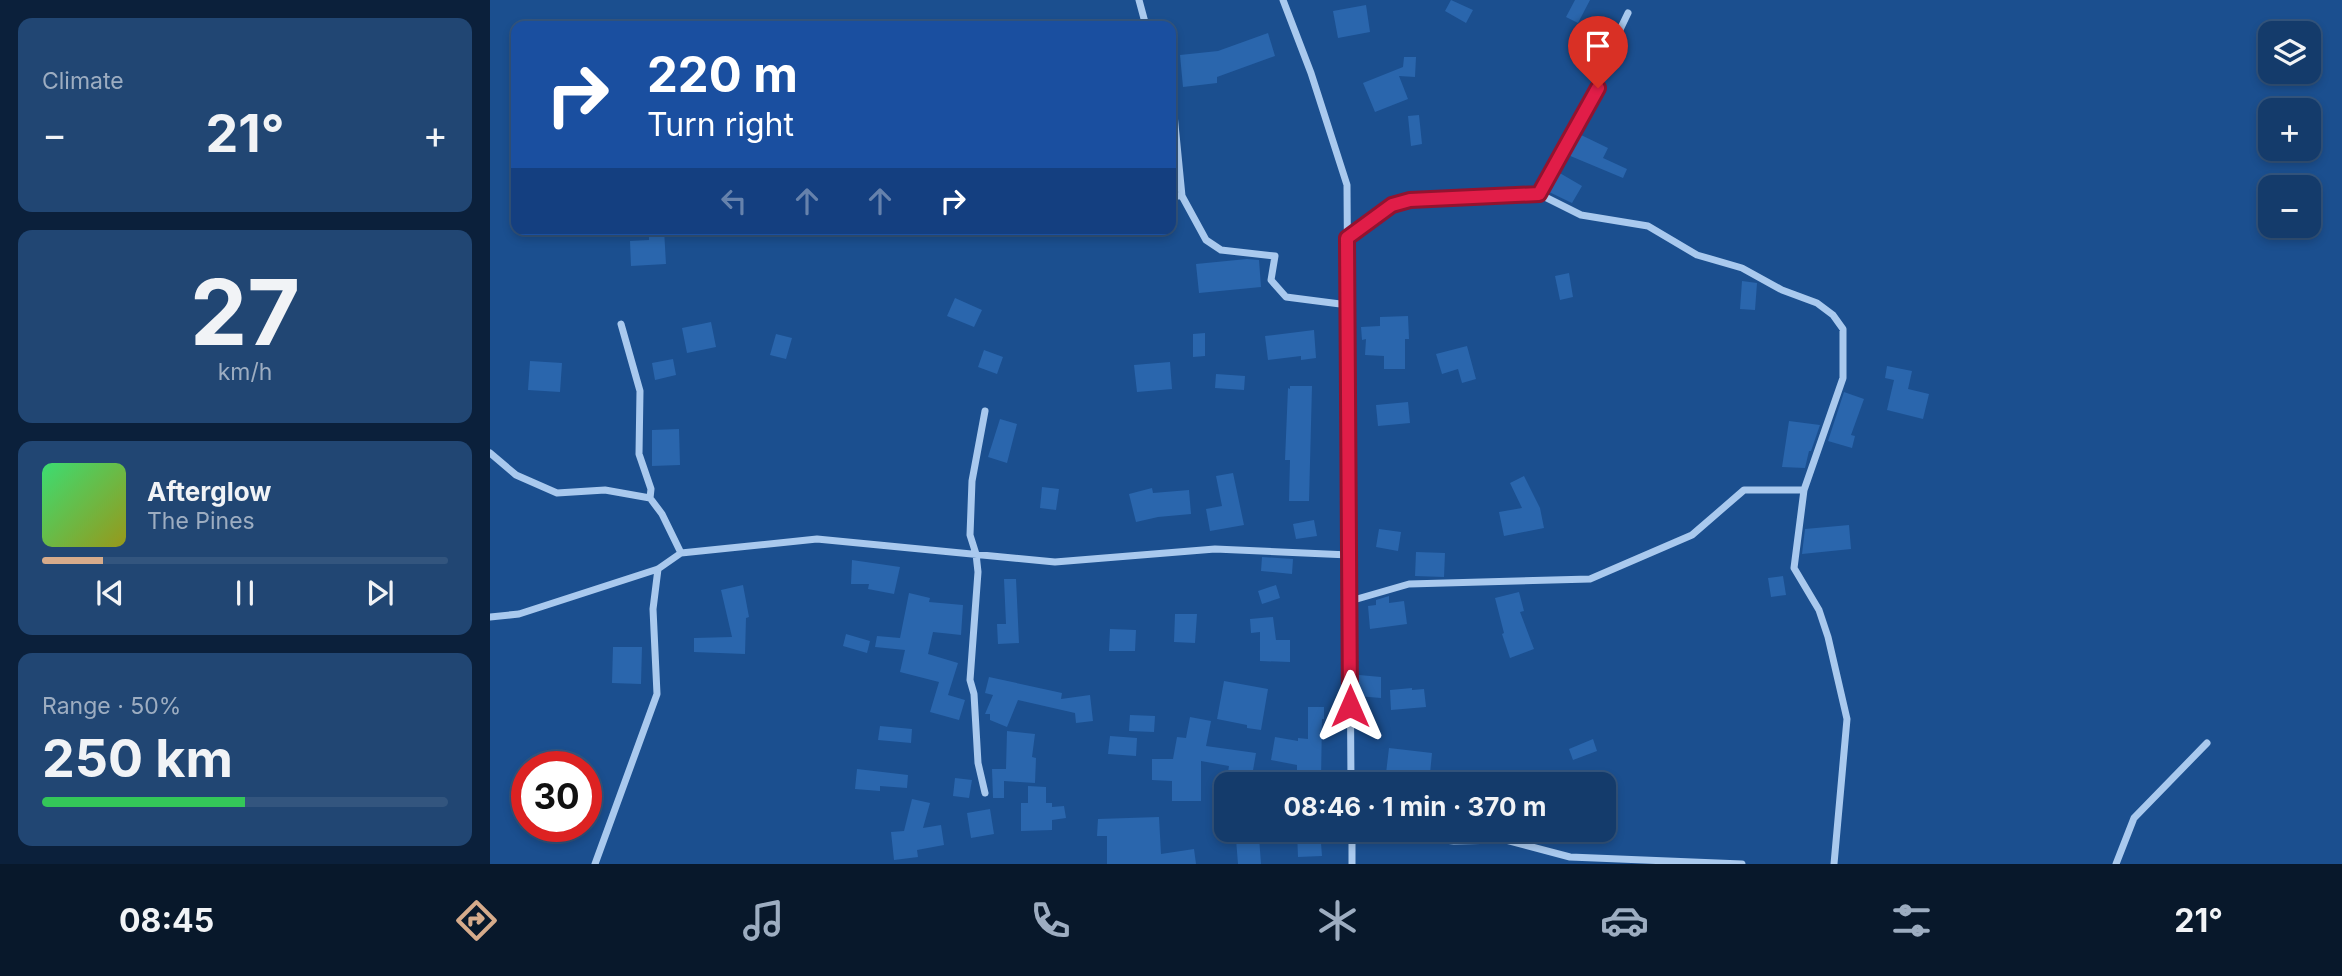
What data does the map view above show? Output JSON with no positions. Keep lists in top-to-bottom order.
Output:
{
  "page": {
    "tile": [
      "Climate",
      ["27", "km/h"],
      ["Range · 50%", "250 km"]
    ],
    "map_buttons": ["+", "−"],
    "turn": ["220 m", "Turn right"],
    "heat": ["−", "21°", "+"],
    "song": ["Afterglow", "The Pines"],
    "limit": "30",
    "trip": "08:46 · 1 min · 370 m",
    "tabs": ["08:45", "21°"]
  }
}
